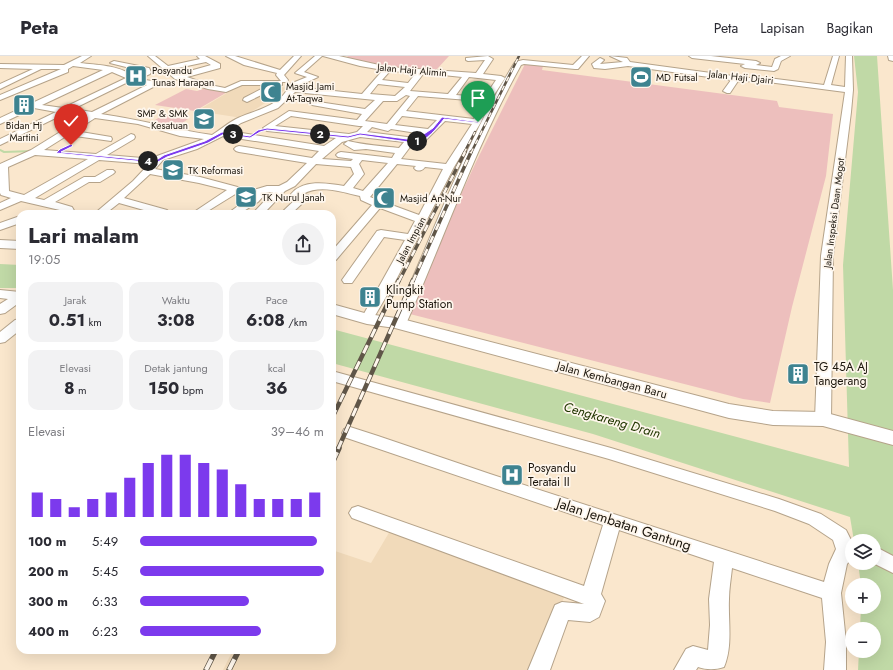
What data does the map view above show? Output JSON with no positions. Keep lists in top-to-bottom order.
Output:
{
  "streets": {
    "main road": ["Jalan Kembangan Baru"],
    "street": [
      "Jalan Haji Alimin",
      "Jalan Haji Djairi",
      "Jalan Inspeksi Daan Mogot",
      "Jalan Impian",
      "Jalan Jembatan Gantung"
    ]
  },
  "crossings": [
    ["Jalan Haji Alimin", "Jalan Impian"],
    ["Jalan Haji Djairi", "Jalan Inspeksi Daan Mogot"],
    ["Jalan Inspeksi Daan Mogot", "Jalan Kembangan Baru"],
    ["Jalan Impian", "Jalan Kembangan Baru"]
  ],
  "water": ["Cengkareng Drain"],
  "places": {
    "hospital": ["Posyandu Tunas Harapan", "Posyandu Teratai II"],
    "sports": ["MD Futsal"],
    "mosque": ["Masjid Jami At-Taqwa", "Masjid An-Nur"],
    "building": ["Bidan Hj Martini", "Klingkit Pump Station", "TG 45A AJ Tangerang"],
    "school or university": ["SMP & SMK Kesatuan", "TK Reformasi", "TK Nurul Janah"]
  },
  "page": {
    "header": "Peta",
    "nav": ["Peta", "Lapisan", "Bagikan"],
    "pins": [
      "2",
      "3",
      "1",
      "4"
    ],
    "heading": ["Lari malam", "19:05"],
    "stats": [
      ["Jarak", "0.51 km"],
      ["Waktu", "3:08"],
      ["Pace", "6:08 /km"],
      ["Elevasi", "8 m"],
      ["Detak jantung", "150 bpm"],
      ["kcal", "36"]
    ],
    "chart": ["Elevasi", "39–46 m"],
    "list": [
      {
        "name": "100 m",
        "note": "5:49"
      },
      {
        "name": "200 m",
        "note": "5:45"
      },
      {
        "name": "300 m",
        "note": "6:33"
      },
      {
        "name": "400 m",
        "note": "6:23"
      }
    ],
    "map_buttons": ["+", "−"]
  }
}
